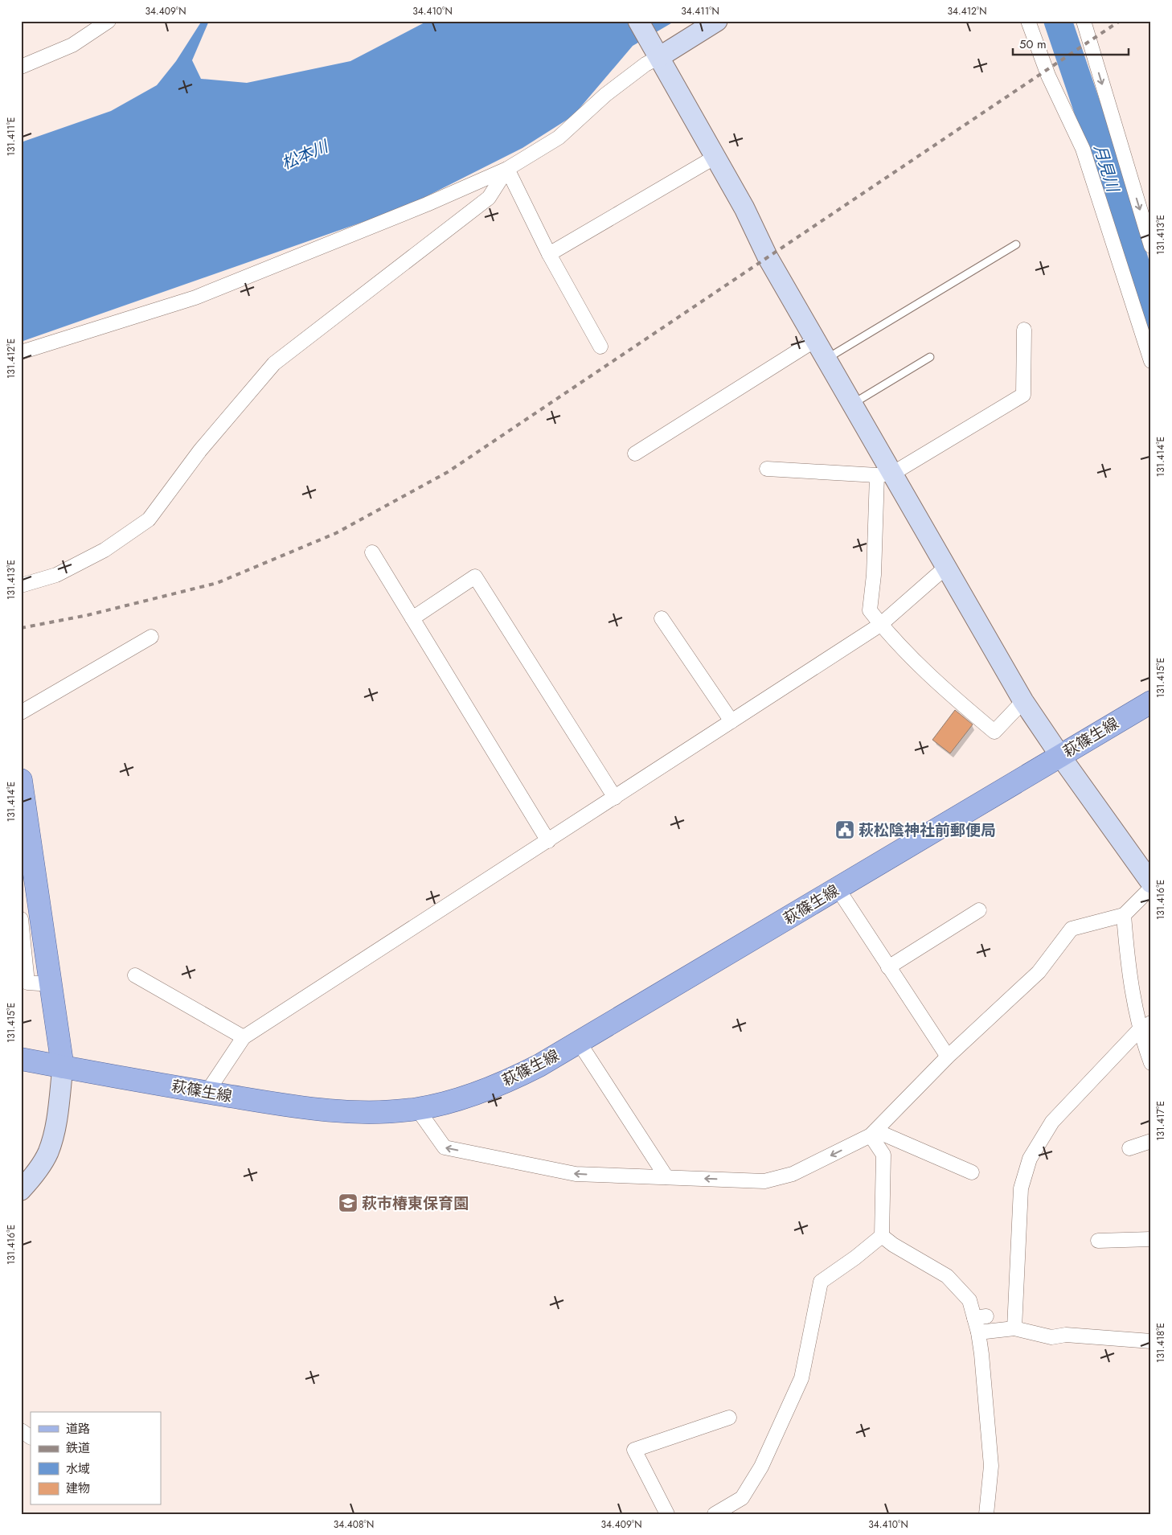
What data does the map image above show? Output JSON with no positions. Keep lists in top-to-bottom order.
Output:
{
  "streets": {
    "main road": ["萩篠生線"]
  },
  "water": ["松本川", "月見川"],
  "places": {
    "public building": ["萩松陰神社前郵便局"],
    "school or university": ["萩市椿東保育園"]
  },
  "legend": [
    "道路",
    "鉄道",
    "水域",
    "建物"
  ],
  "scale_bar": "50 m",
  "coordinates": [
    "34.409°N",
    "34.410°N",
    "34.411°N",
    "34.412°N",
    "131.411°E",
    "131.413°E",
    "131.412°E",
    "131.414°E",
    "131.415°E",
    "131.416°E",
    "131.417°E",
    "131.418°E",
    "34.408°N"
  ]
}
